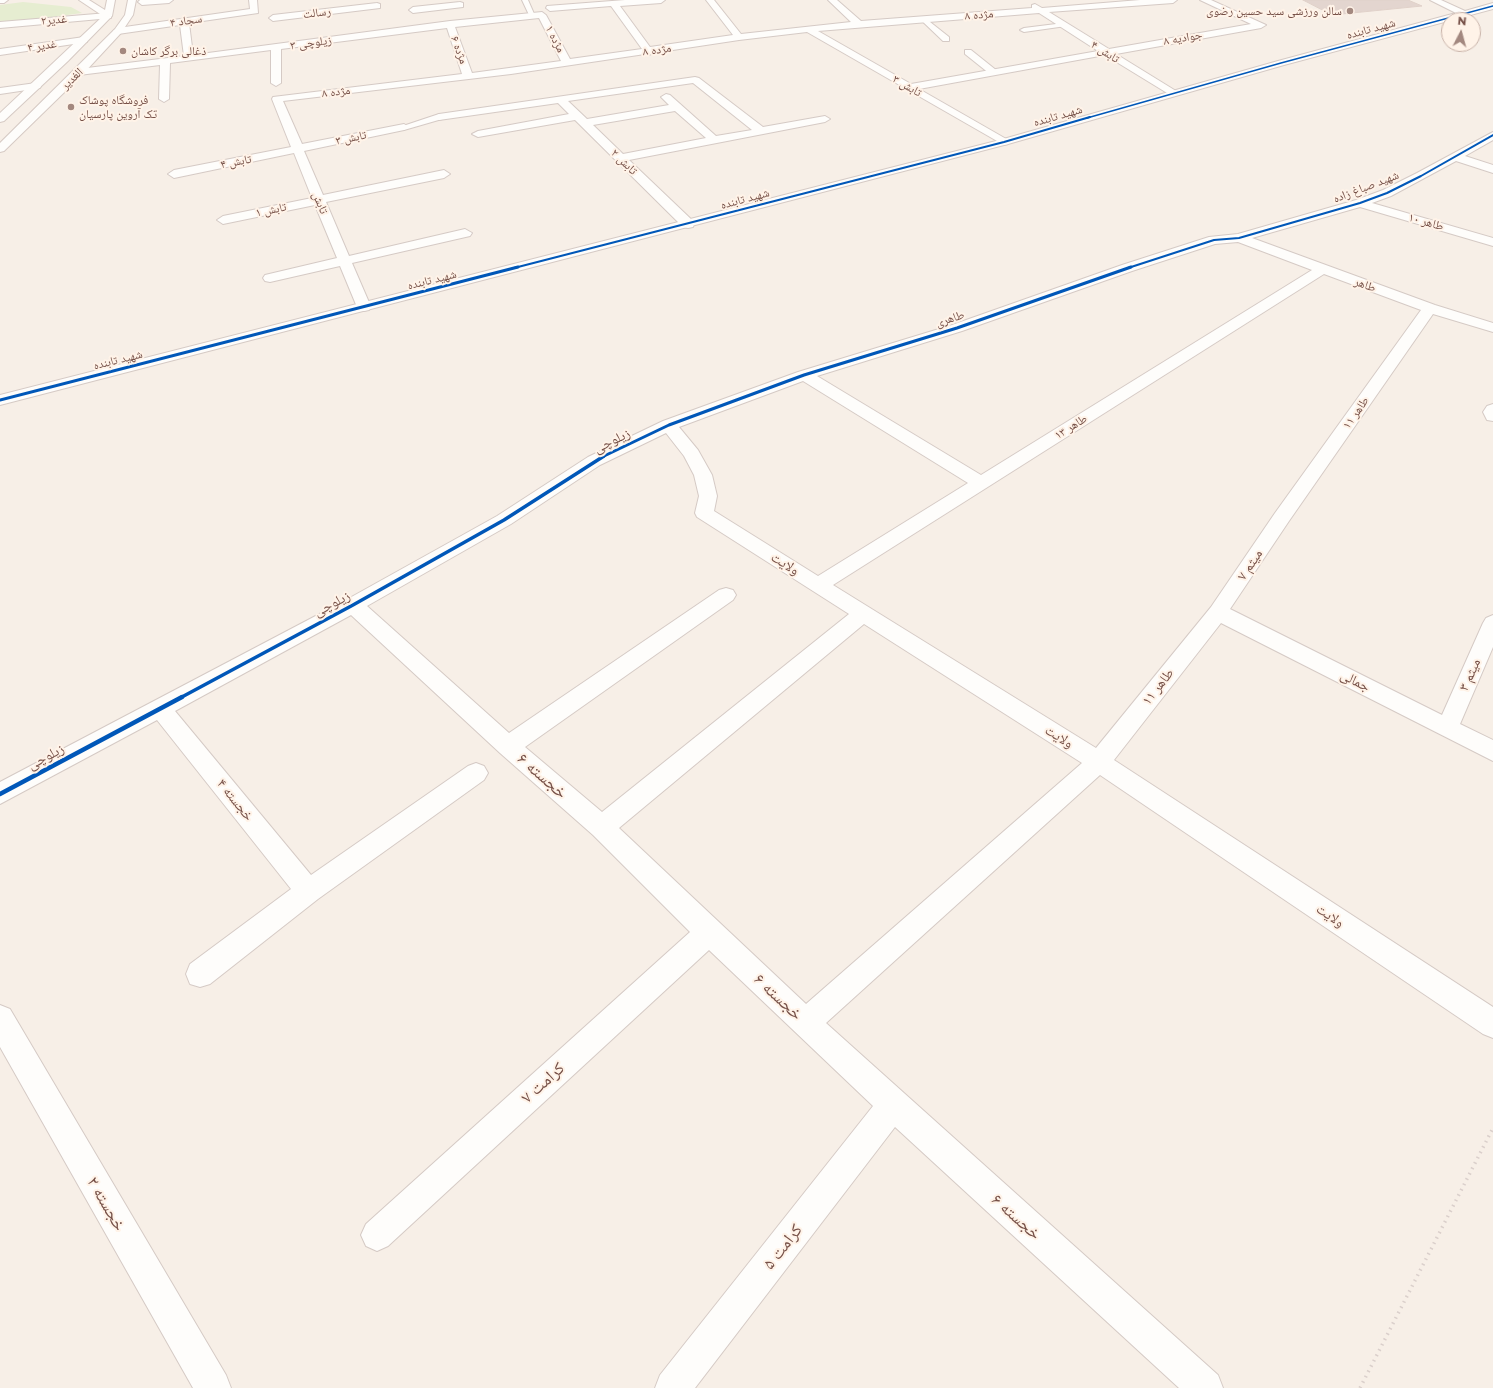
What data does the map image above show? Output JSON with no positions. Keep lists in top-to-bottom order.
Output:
{
  "streets": {
    "street": [
      "رسالت",
      "مژده ۸",
      "غدیر۲",
      "سجاد ۴",
      "شهید تابنده",
      "جوادیه ۸",
      "مژده ۱",
      "زیلوچی ۳",
      "غدیر ۴",
      "مژده ۶",
      "تابش ۴",
      "الغدیر",
      "تابش ۳",
      "تابش ۲",
      "شهید صباغ زاده",
      "تابش",
      "تابش ۱",
      "طاهر ۱۰",
      "طاهر",
      "طاهری",
      "طاهر ۱۱",
      "طاهر ۱۳",
      "زیلوچی",
      "ولایت",
      "میثم ۷",
      "میثم ۳",
      "جمالی",
      "خجسته ۶",
      "خجسته ۴",
      "کرامت ۷",
      "خجسته ۲",
      "کرامت ۵"
    ]
  },
  "crossings": [
    ["مژده ۸", "مژده ۱"],
    ["مژده ۸", "مژده ۶"],
    ["مژده ۸", "تابش ۴"],
    ["مژده ۸", "تابش ۳"],
    ["مژده ۸", "تابش"],
    ["غدیر۲", "الغدیر"],
    ["سجاد ۴", "الغدیر"],
    ["شهید تابنده", "تابش ۴"],
    ["شهید تابنده", "تابش ۳"],
    ["شهید تابنده", "تابش ۲"],
    ["شهید تابنده", "تابش"],
    ["جوادیه ۸", "تابش ۴"],
    ["جوادیه ۸", "تابش ۳"],
    ["مژده ۱", "زیلوچی ۳"],
    ["زیلوچی ۳", "مژده ۶"],
    ["زیلوچی ۳", "الغدیر"],
    ["غدیر ۴", "الغدیر"],
    ["تابش ۴", "تابش ۳"],
    ["تابش ۴", "تابش"],
    ["تابش ۳", "تابش"],
    ["شهید صباغ زاده", "طاهر ۱۰"],
    ["شهید صباغ زاده", "طاهر"],
    ["شهید صباغ زاده", "طاهری"],
    ["تابش", "تابش ۱"],
    ["طاهر", "طاهری"],
    ["طاهر", "طاهر ۱۱"],
    ["طاهر", "طاهر ۱۳"],
    ["طاهری", "زیلوچی"],
    ["طاهری", "ولایت"],
    ["طاهر ۱۱", "ولایت"],
    ["طاهر ۱۱", "میثم ۷"],
    ["طاهر ۱۱", "جمالی"],
    ["طاهر ۱۱", "خجسته ۶"],
    ["طاهر ۱۳", "ولایت"],
    ["زیلوچی", "ولایت"],
    ["زیلوچی", "خجسته ۶"],
    ["زیلوچی", "خجسته ۴"],
    ["میثم ۷", "جمالی"],
    ["میثم ۳", "جمالی"],
    ["خجسته ۶", "کرامت ۷"],
    ["خجسته ۶", "کرامت ۵"]
  ],
  "places": ["سالن ورزشی سید حسین رضوی", "ذغالی برگر کاشان", "فروشگاه پوشاک تک آروین پارسیان"],
  "north": "top"
}
